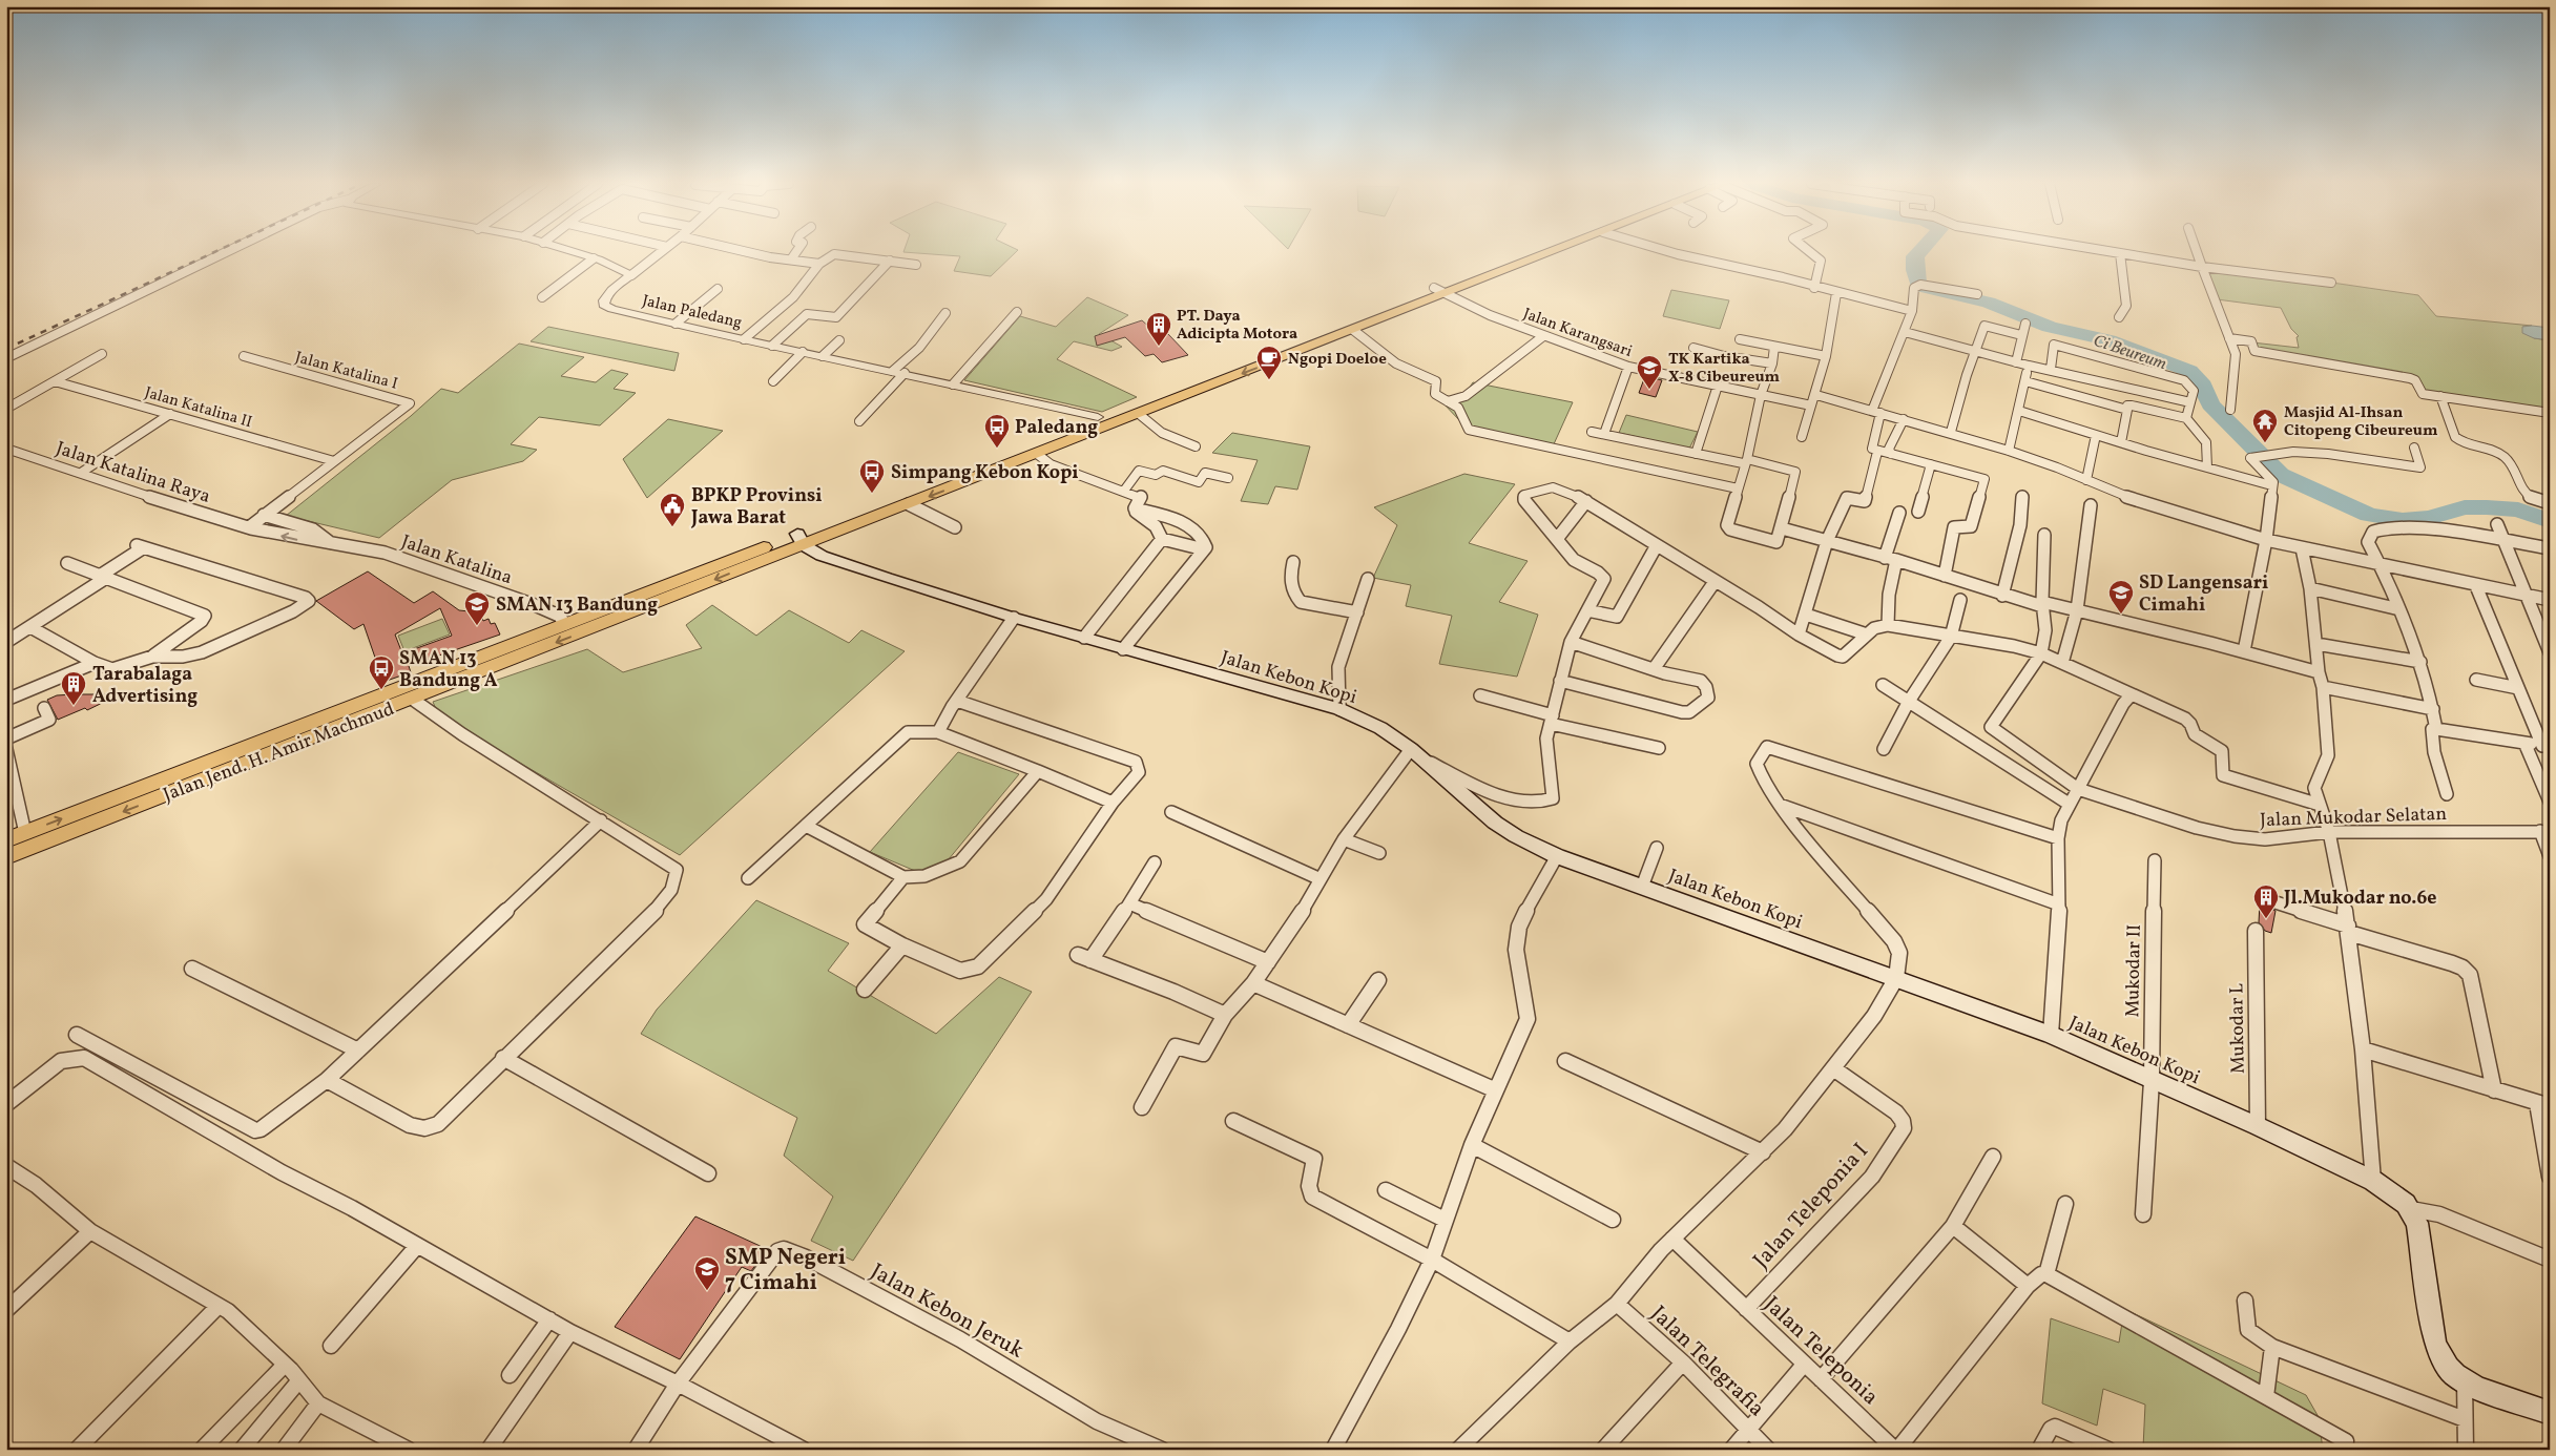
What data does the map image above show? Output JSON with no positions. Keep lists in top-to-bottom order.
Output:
{
  "streets": {
    "highway": ["Jalan Jend. H. Amir Machmud"],
    "main road": ["Jalan Kebon Kopi"],
    "street": [
      "Jalan Paledang",
      "Jalan Karangsari",
      "Jalan Katalina I",
      "Jalan Katalina II",
      "Jalan Katalina Raya",
      "Jalan Katalina",
      "Jalan Mukodar Selatan",
      "Mukodar II",
      "Mukodar L",
      "Jalan Teleponia I",
      "Jalan Kebon Jeruk",
      "Jalan Teleponia",
      "Jalan Telegrafia"
    ]
  },
  "crossings": [
    ["Jalan Paledang", "Jalan Jend. H. Amir Machmud"],
    ["Jalan Karangsari", "Jalan Jend. H. Amir Machmud"],
    ["Jalan Katalina I", "Jalan Katalina II"],
    ["Jalan Katalina Raya", "Jalan Katalina"],
    ["Jalan Katalina", "Jalan Jend. H. Amir Machmud"],
    ["Jalan Kebon Kopi", "Jalan Jend. H. Amir Machmud"],
    ["Jalan Kebon Kopi", "Mukodar II"],
    ["Jalan Kebon Kopi", "Mukodar L"],
    ["Jalan Teleponia I", "Jalan Teleponia"]
  ],
  "water": ["Ci Beureum"],
  "places": {
    "building": ["PT. Daya Adicipta Motora", "Tarabalaga Advertising", "Jl.Mukodar no.6e"],
    "cafe": ["Ngopi Doeloe"],
    "school or university": [
      "TK Kartika X-8 Cibeureum",
      "SD Langensari Cimahi",
      "SMAN 13 Bandung",
      "SMP Negeri 7 Cimahi"
    ],
    "temple": ["Masjid Al-Ihsan Citopeng Cibeureum"],
    "bus stop": ["Paledang", "Simpang Kebon Kopi", "SMAN 13 Bandung A"],
    "public building": ["BPKP Provinsi Jawa Barat"]
  }
}
